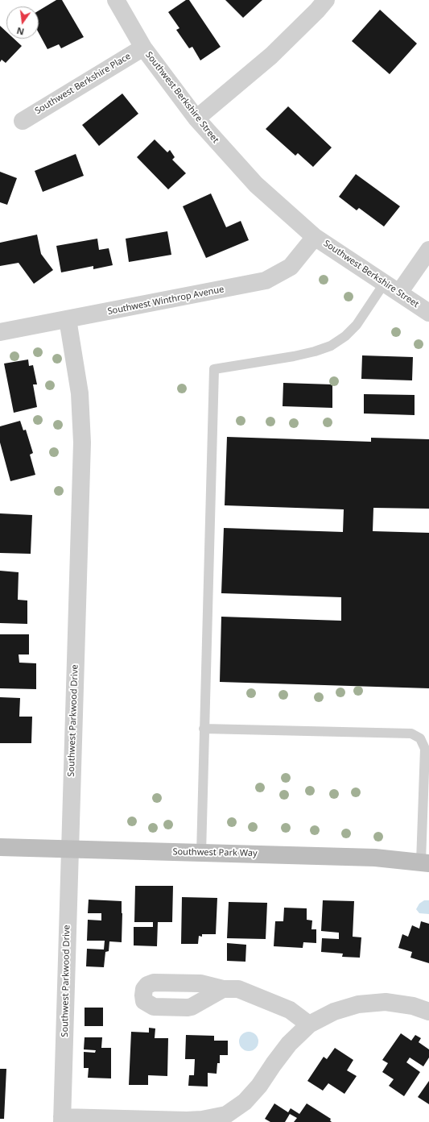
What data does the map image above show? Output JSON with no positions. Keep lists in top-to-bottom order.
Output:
{
  "streets": {
    "street": [
      "Southwest Berkshire Place",
      "Southwest Berkshire Street",
      "Southwest Winthrop Avenue",
      "Southwest Parkwood Drive",
      "Southwest Park Way"
    ]
  },
  "crossings": [
    ["Southwest Berkshire Place", "Southwest Berkshire Street"],
    ["Southwest Berkshire Street", "Southwest Winthrop Avenue"],
    ["Southwest Winthrop Avenue", "Southwest Parkwood Drive"],
    ["Southwest Parkwood Drive", "Southwest Park Way"]
  ],
  "north": "bottom"
}
